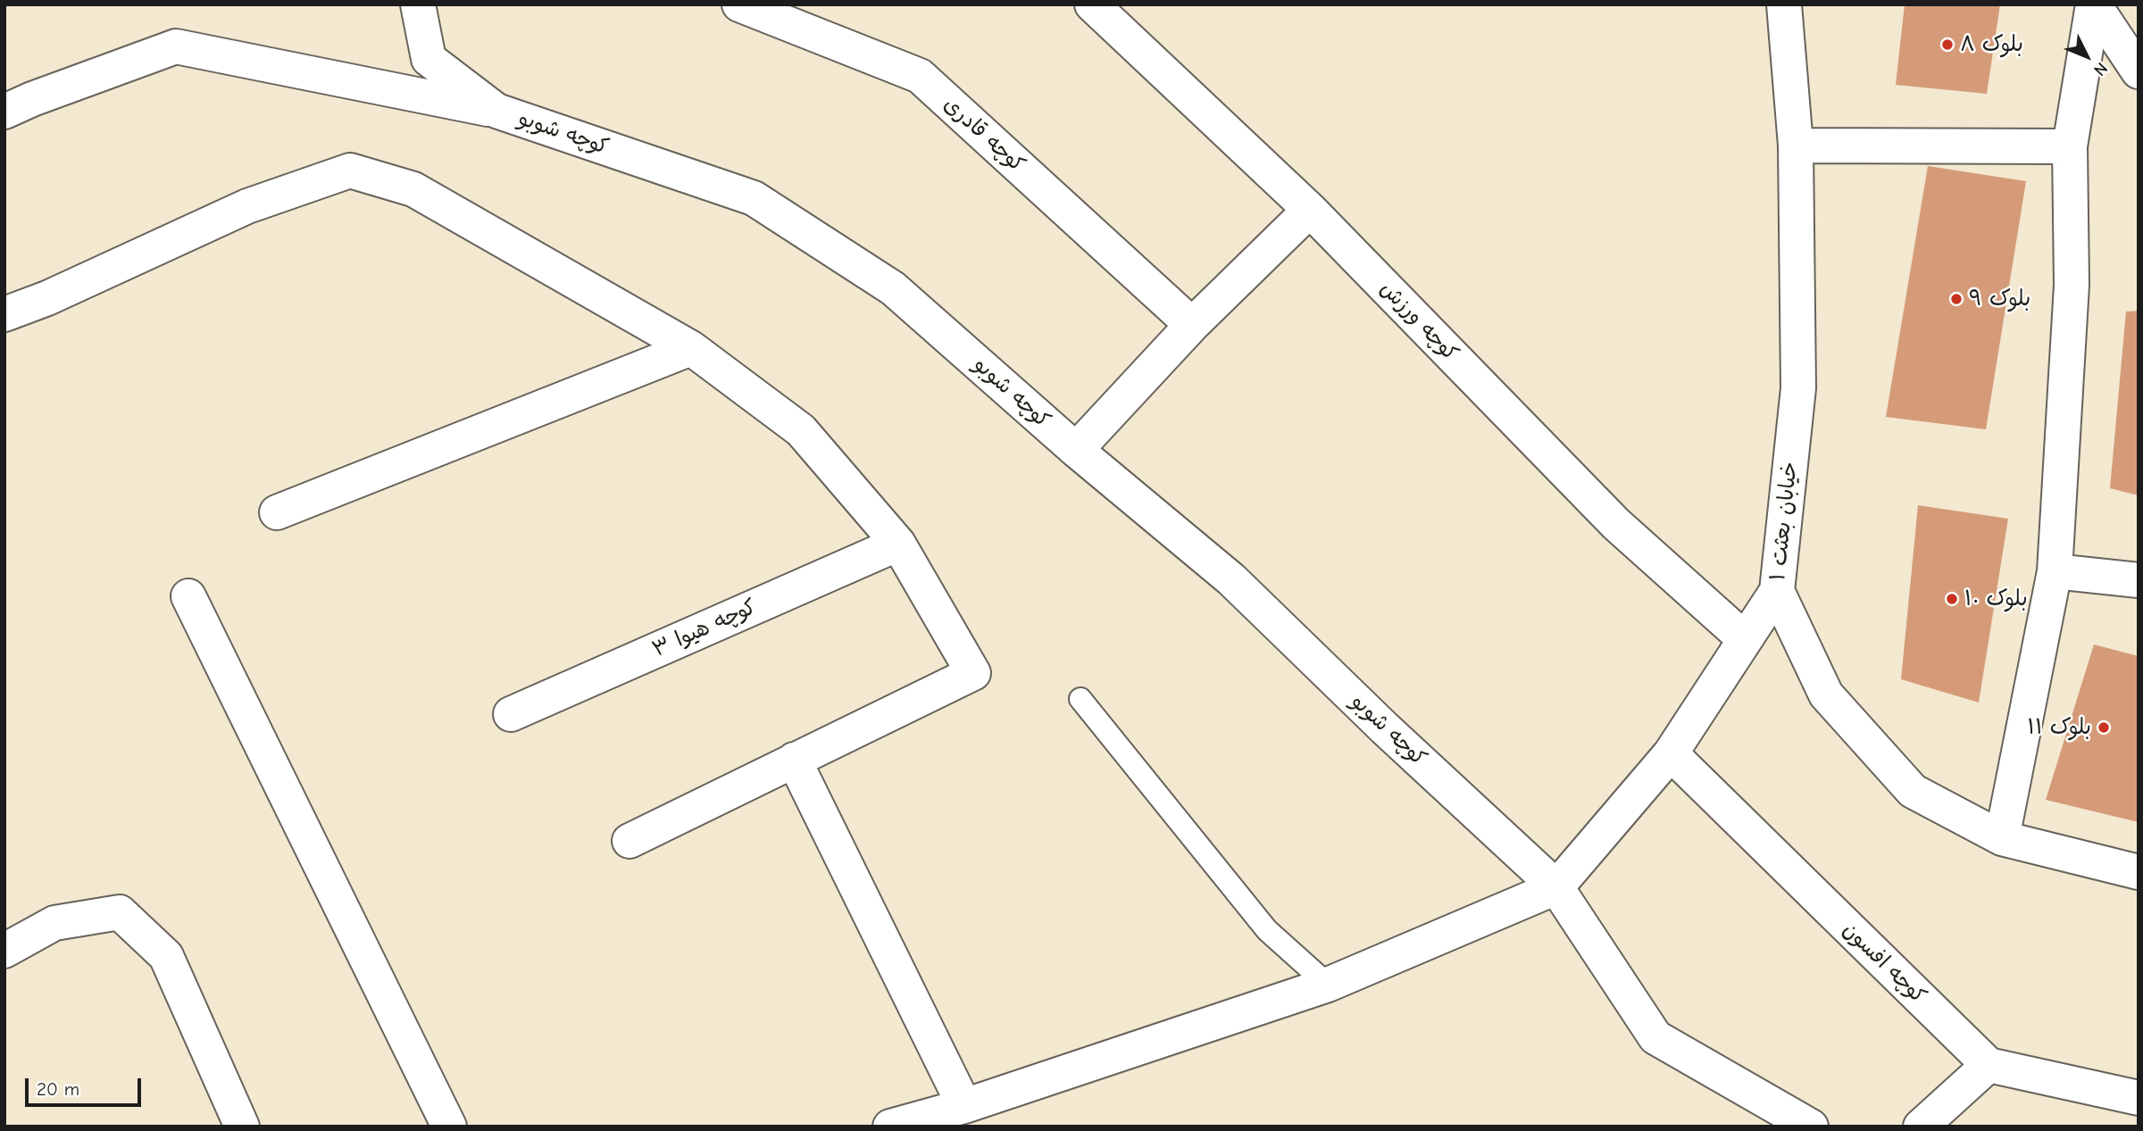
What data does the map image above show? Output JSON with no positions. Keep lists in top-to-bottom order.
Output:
{
  "streets": {
    "street": [
      "کوچه شوبو",
      "کوچه قادری",
      "کوچه ورزش",
      "خیابان بعثت ۱",
      "کوچه هیوا ۳",
      "کوچه افسون"
    ]
  },
  "places": [
    "بلوک ۸",
    "بلوک ۹",
    "بلوک ۱۰",
    "بلوک ۱۱"
  ],
  "scale_bar": "20 m",
  "north": "bottom right"
}
